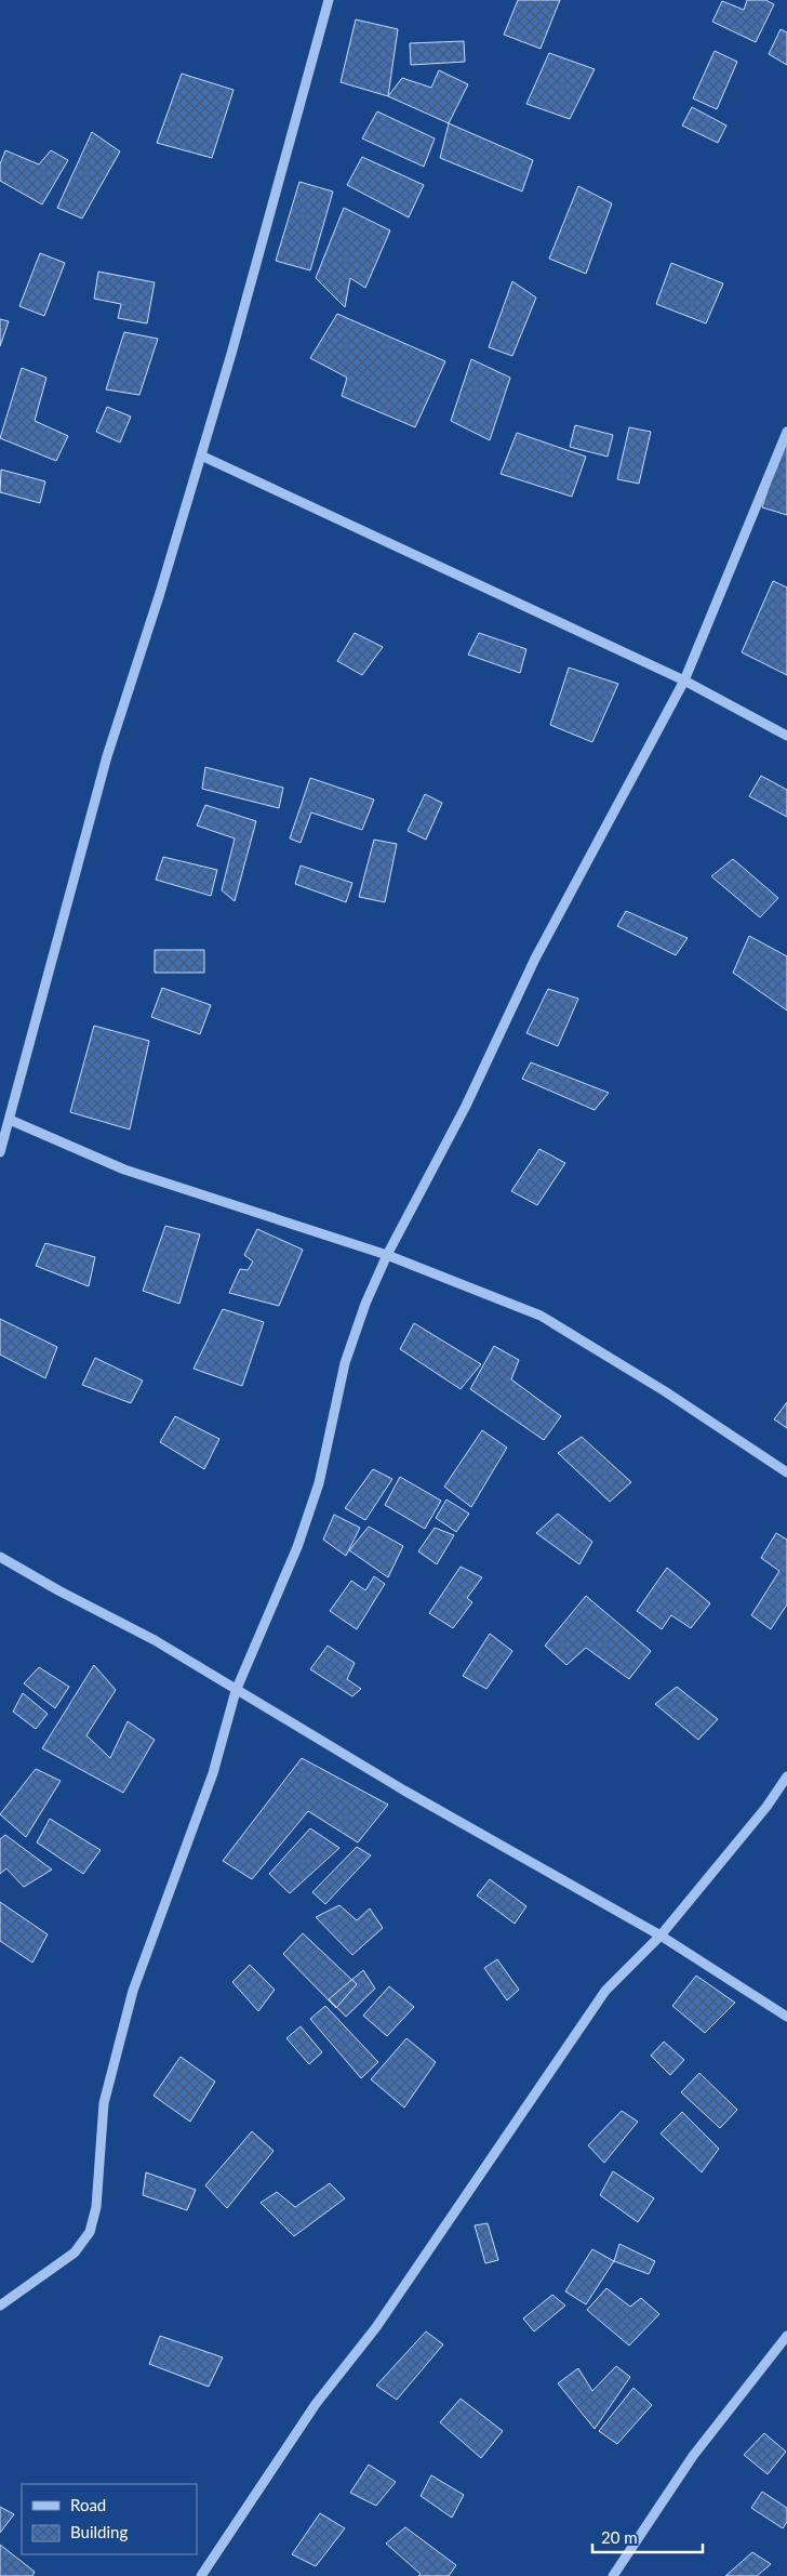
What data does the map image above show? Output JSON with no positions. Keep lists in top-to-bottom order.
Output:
{
  "legend": ["Road", "Building"],
  "scale_bar": "20 m"
}
